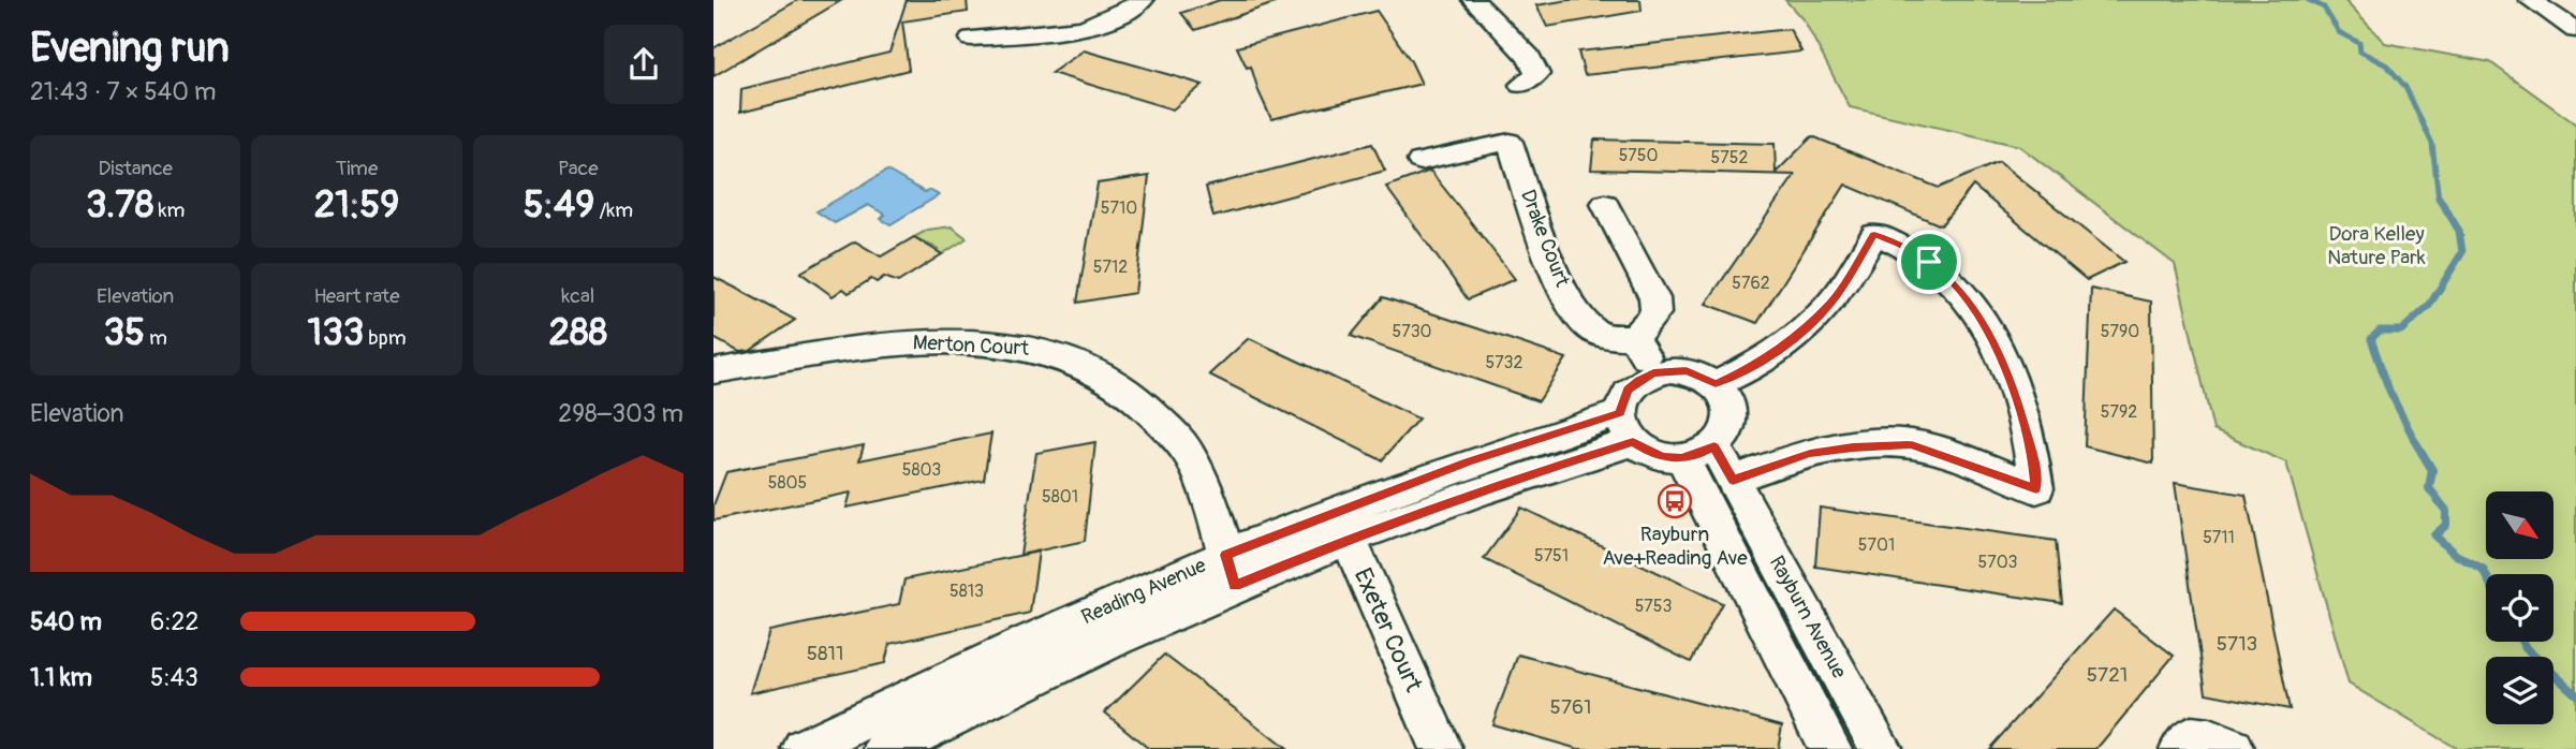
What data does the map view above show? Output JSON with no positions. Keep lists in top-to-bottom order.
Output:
{
  "streets": {
    "street": [
      "Drake Court",
      "Merton Court",
      "Reading Avenue",
      "Rayburn Avenue",
      "Exeter Court"
    ]
  },
  "crossings": [
    ["Merton Court", "Reading Avenue"],
    ["Reading Avenue", "Rayburn Avenue"],
    ["Reading Avenue", "Exeter Court"]
  ],
  "parks": ["Dora Kelley Nature Park"],
  "places": {
    "bus stop": ["Rayburn Ave+Reading Ave"]
  },
  "house_numbers": [
    "5750",
    "5752",
    "5710",
    "5712",
    "5762",
    "5730",
    "5790",
    "5732",
    "5792",
    "5803",
    "5805",
    "5801",
    "5711",
    "5701",
    "5751",
    "5703",
    "5813",
    "5753",
    "5713",
    "5811",
    "5721",
    "5761"
  ],
  "north": "bottom right",
  "page": {
    "heading": ["Evening run", "21:43 · 7 × 540 m"],
    "stats": [
      ["Distance", "3.78 km"],
      ["Time", "21:59"],
      ["Pace", "5:49 /km"],
      ["Elevation", "35 m"],
      ["Heart rate", "133 bpm"],
      ["kcal", "288"]
    ],
    "chart": ["Elevation", "298–303 m"],
    "list": [
      {
        "name": "540 m",
        "note": "6:22"
      },
      {
        "name": "1.1 km",
        "note": "5:43"
      }
    ]
  }
}
